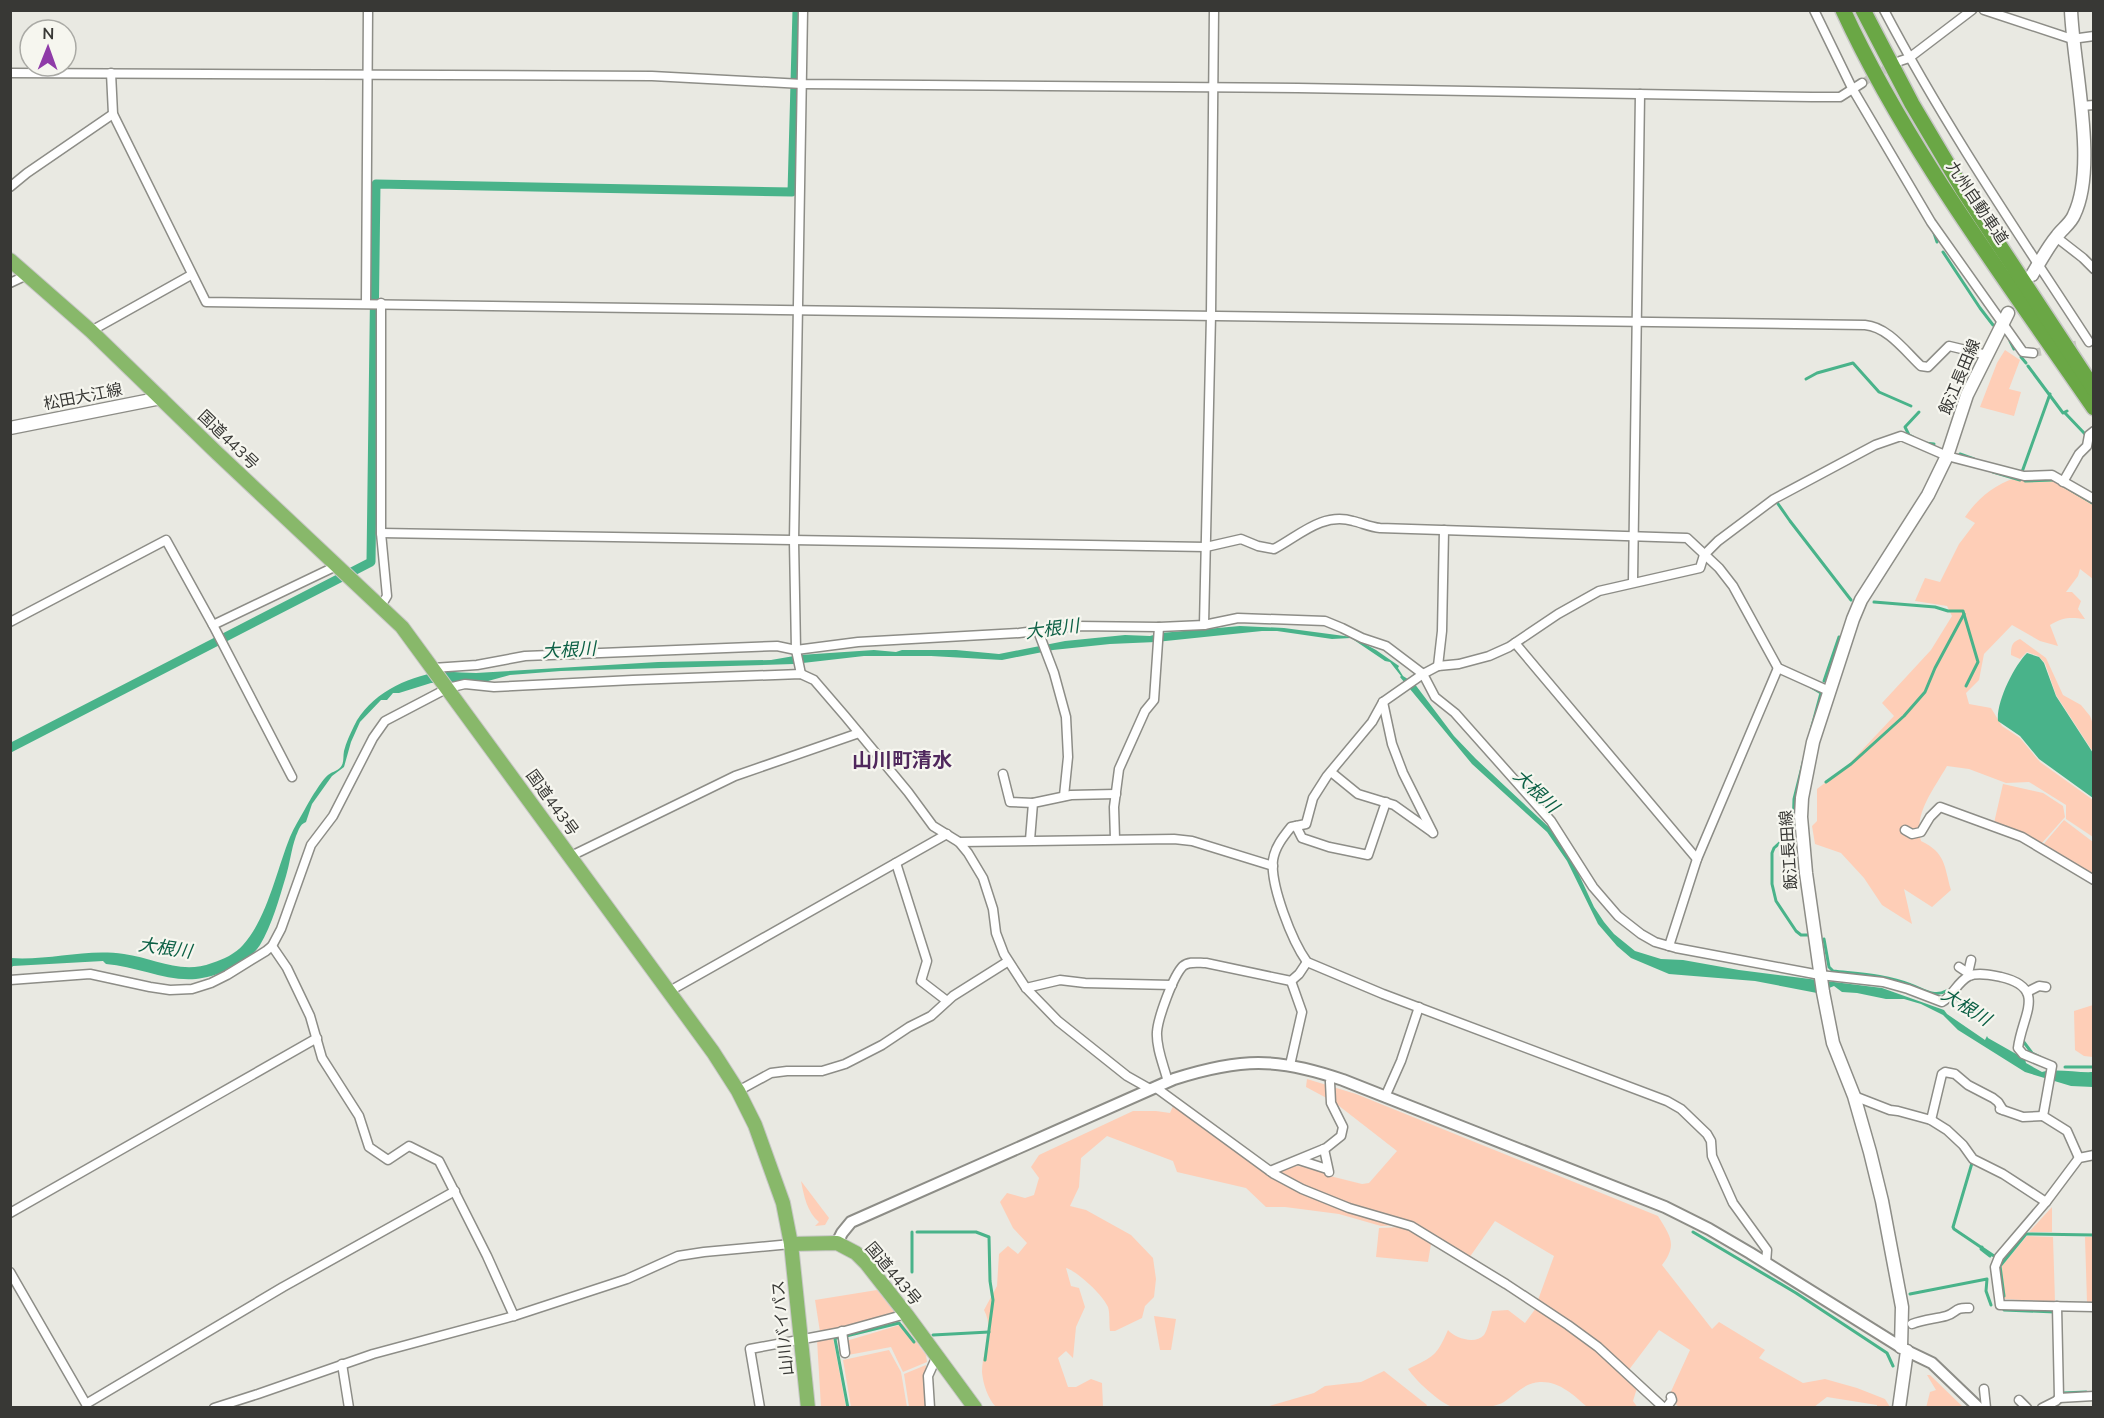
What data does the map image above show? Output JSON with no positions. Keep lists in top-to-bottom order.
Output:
{
  "streets": {
    "highway": ["九州自動車道", "国道443号", "山川バイパス"],
    "main road": ["飯江長田線", "松田大江線"]
  },
  "crossings": [
    ["松田大江線", "国道443号"],
    ["国道443号", "山川バイパス"]
  ],
  "districts": ["山川町清水"],
  "water": ["大根川"],
  "north": "top"
}
